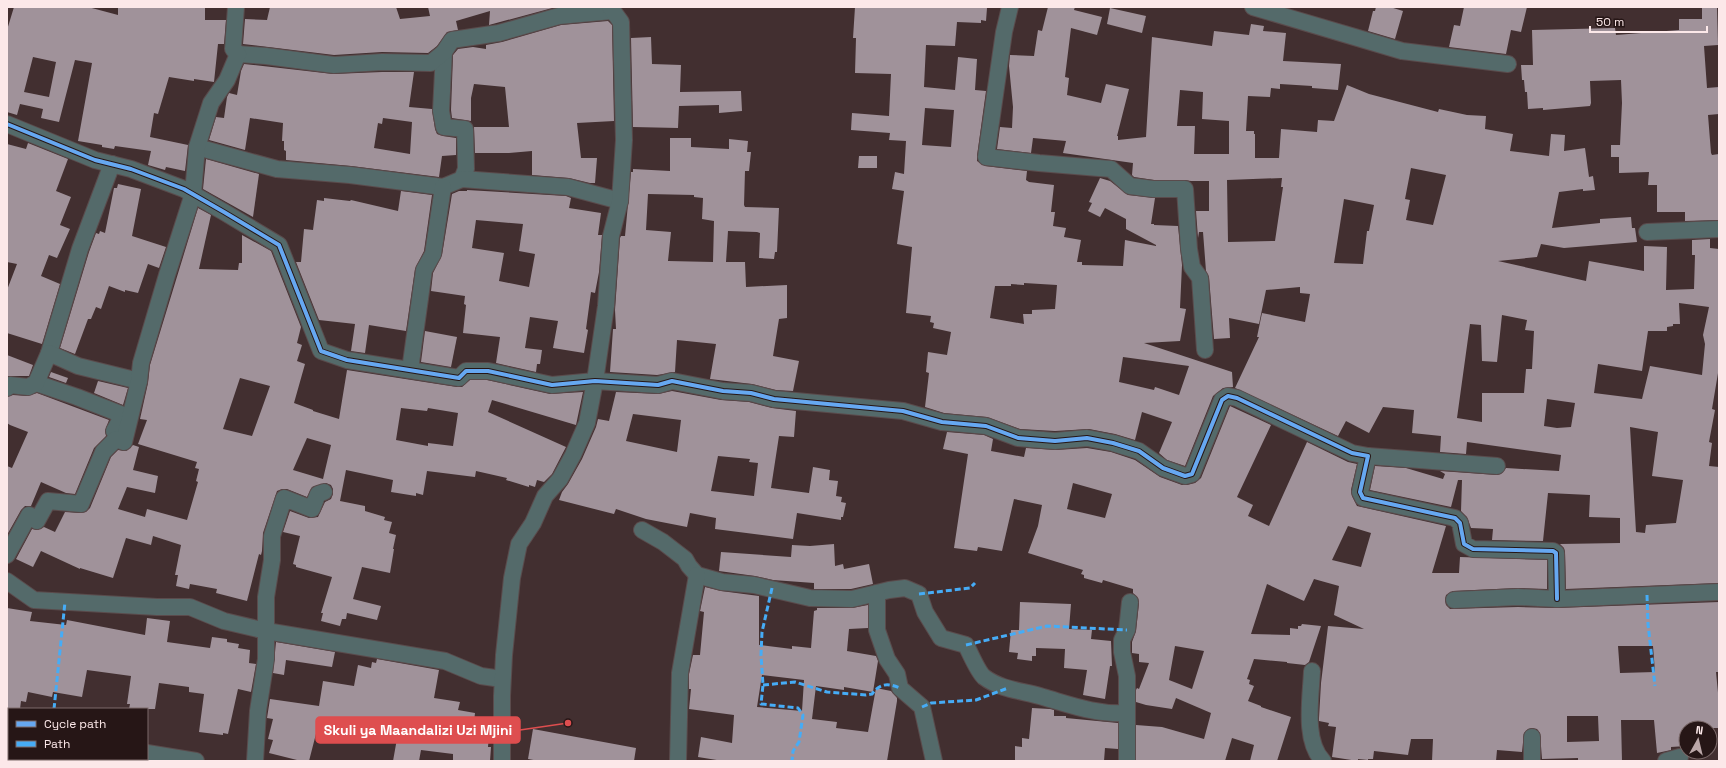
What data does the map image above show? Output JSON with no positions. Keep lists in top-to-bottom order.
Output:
{
  "places": ["Skuli ya Maandalizi Uzi Mjini"],
  "legend": ["Cycle path", "Path"],
  "scale_bar": "50 m",
  "north": "top"
}
